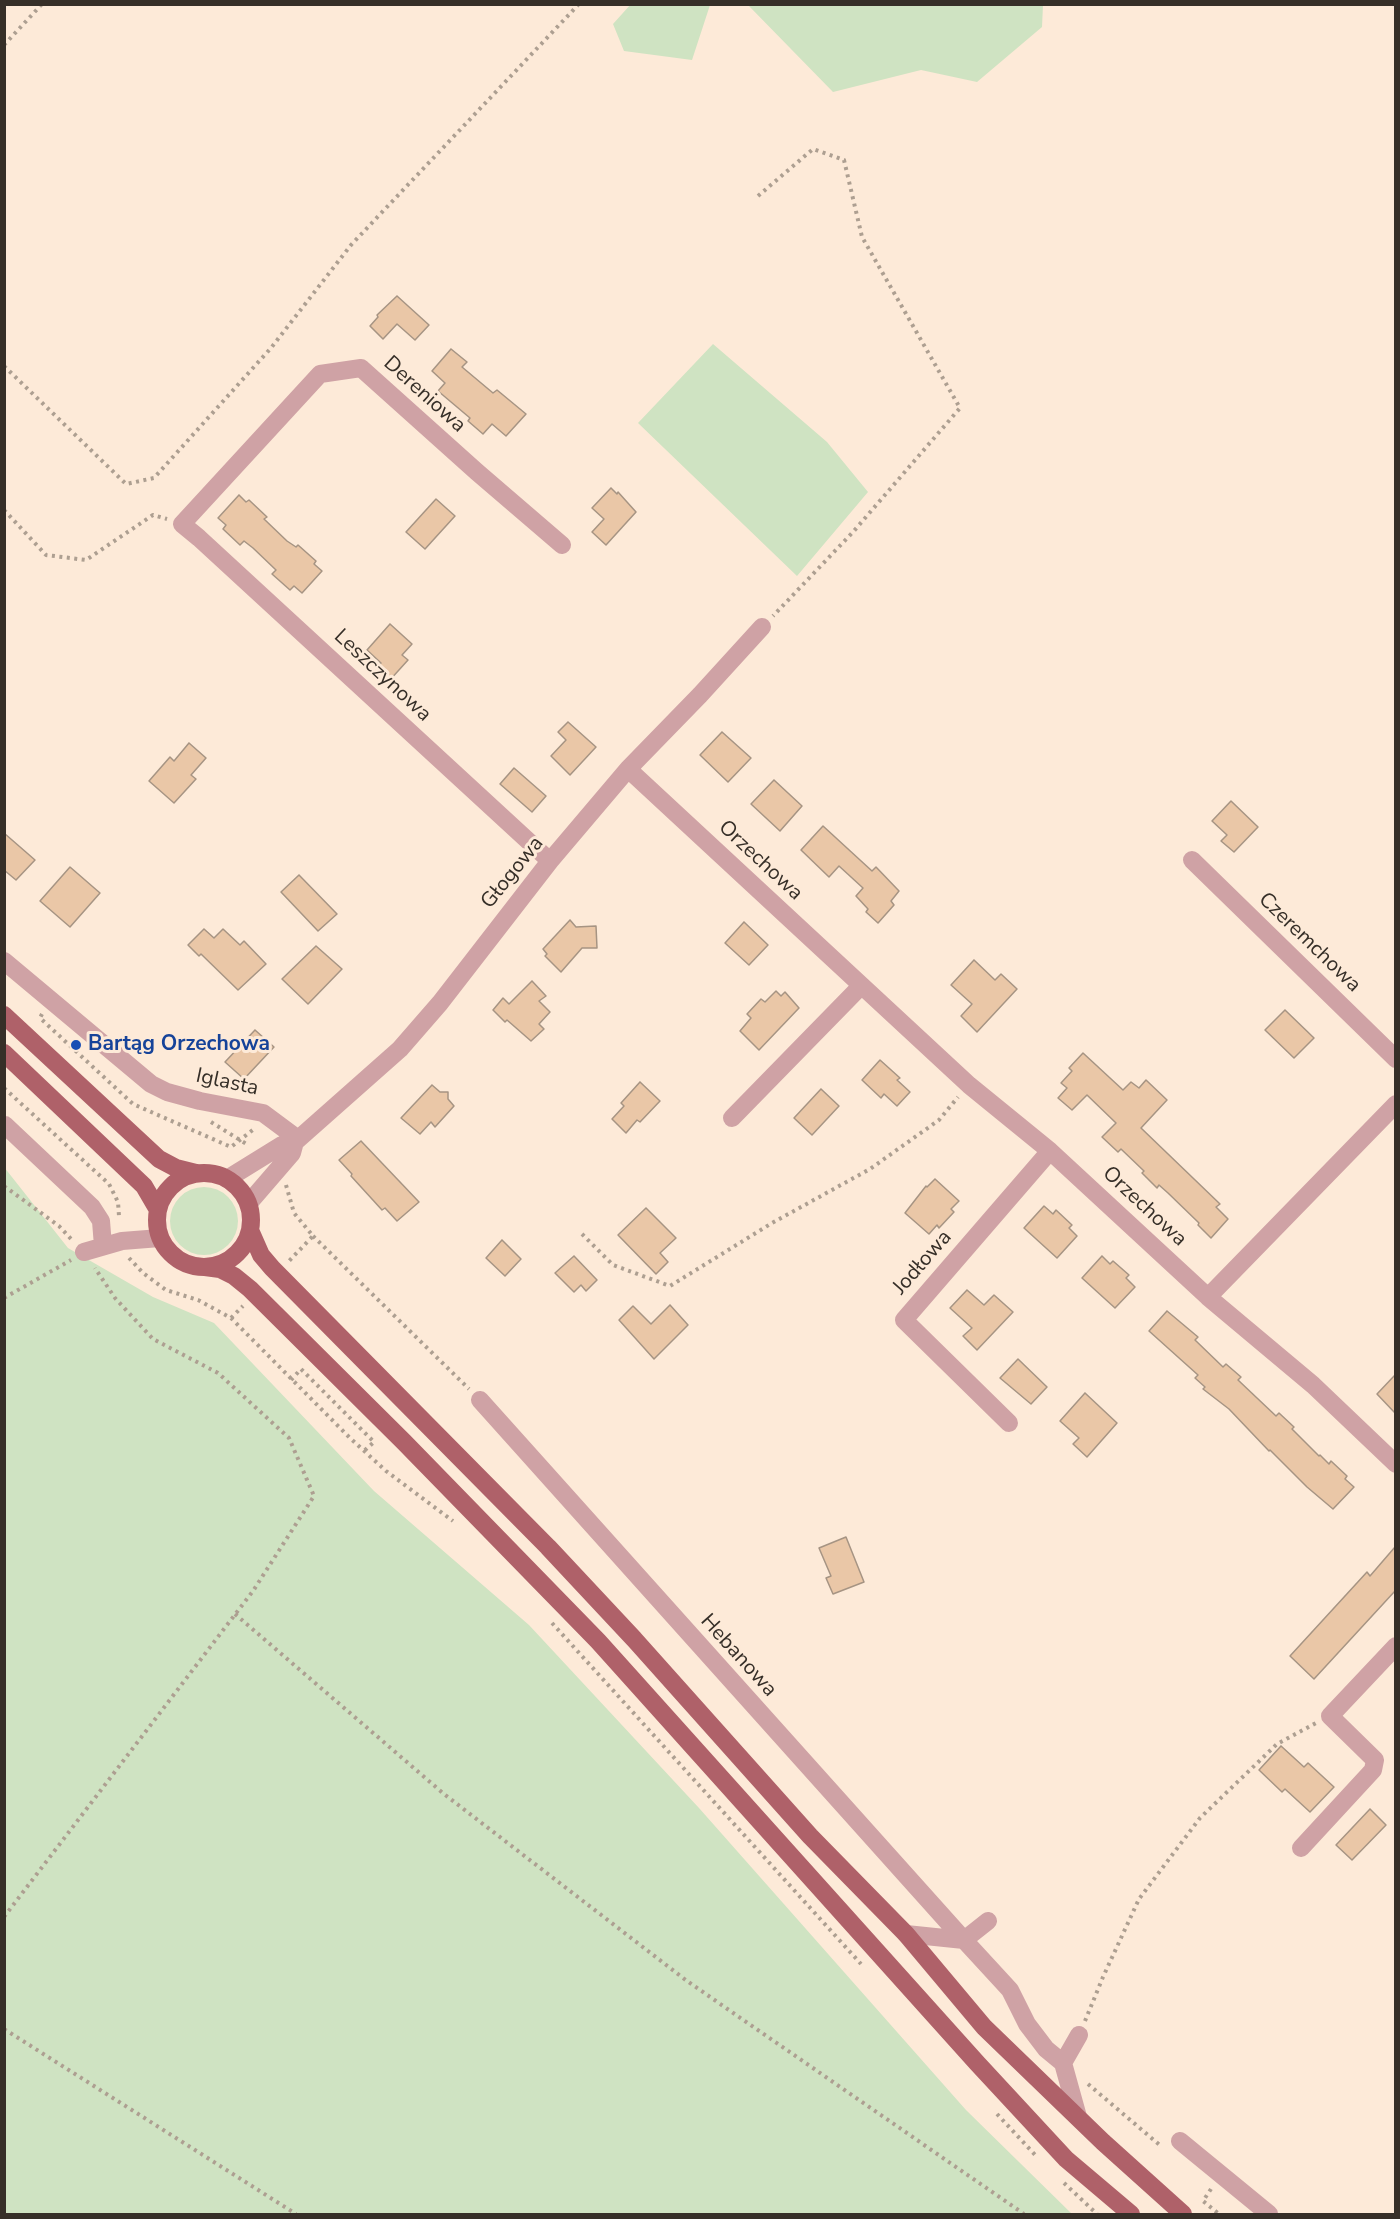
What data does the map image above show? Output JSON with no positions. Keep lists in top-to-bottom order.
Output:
{
  "streets": {
    "street": [
      "Dereniowa",
      "Leszczynowa",
      "Orzechowa",
      "Głogowa",
      "Czeremchowa",
      "Iglasta",
      "Jodłowa",
      "Hebanowa"
    ]
  },
  "crossings": [
    ["Dereniowa", "Leszczynowa"],
    ["Leszczynowa", "Głogowa"],
    ["Orzechowa", "Głogowa"],
    ["Orzechowa", "Jodłowa"],
    ["Głogowa", "Iglasta"]
  ],
  "places": ["Bartąg Orzechowa"]
}
